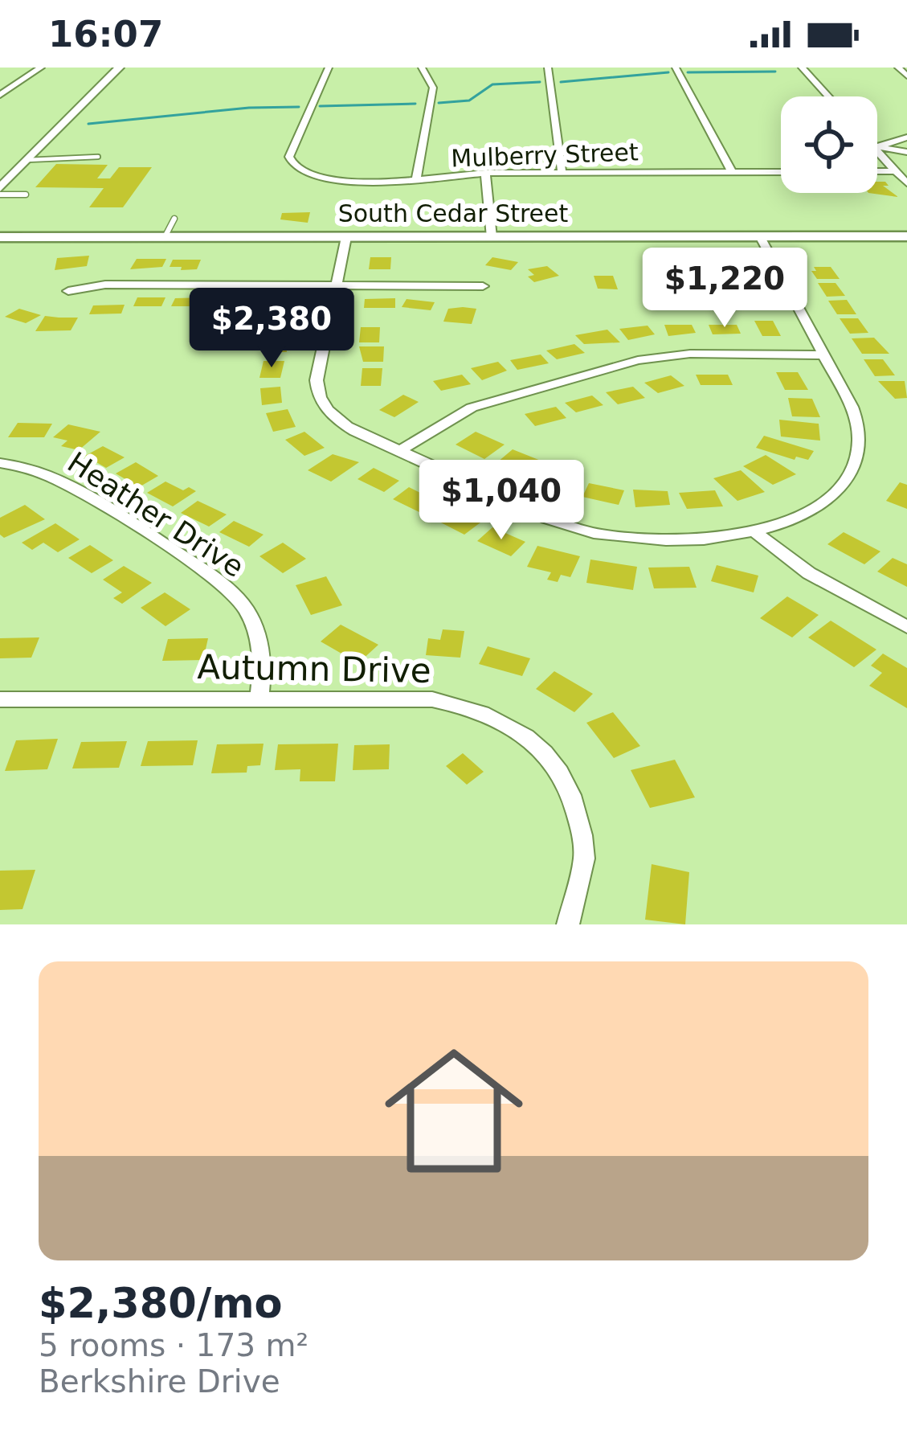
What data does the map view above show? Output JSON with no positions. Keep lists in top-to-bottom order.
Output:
{
  "streets": {
    "main road": ["South Cedar Street"],
    "street": ["Mulberry Street", "Heather Drive", "Autumn Drive"]
  },
  "crossings": [
    ["Heather Drive", "Autumn Drive"]
  ],
  "page": {
    "status": "16:07",
    "price": ["$1,220", "$2,380", "$1,040"],
    "list": [
      {
        "name": "$2,380/mo",
        "note": "5 rooms · 173 m² · Berkshire Drive"
      }
    ]
  }
}
